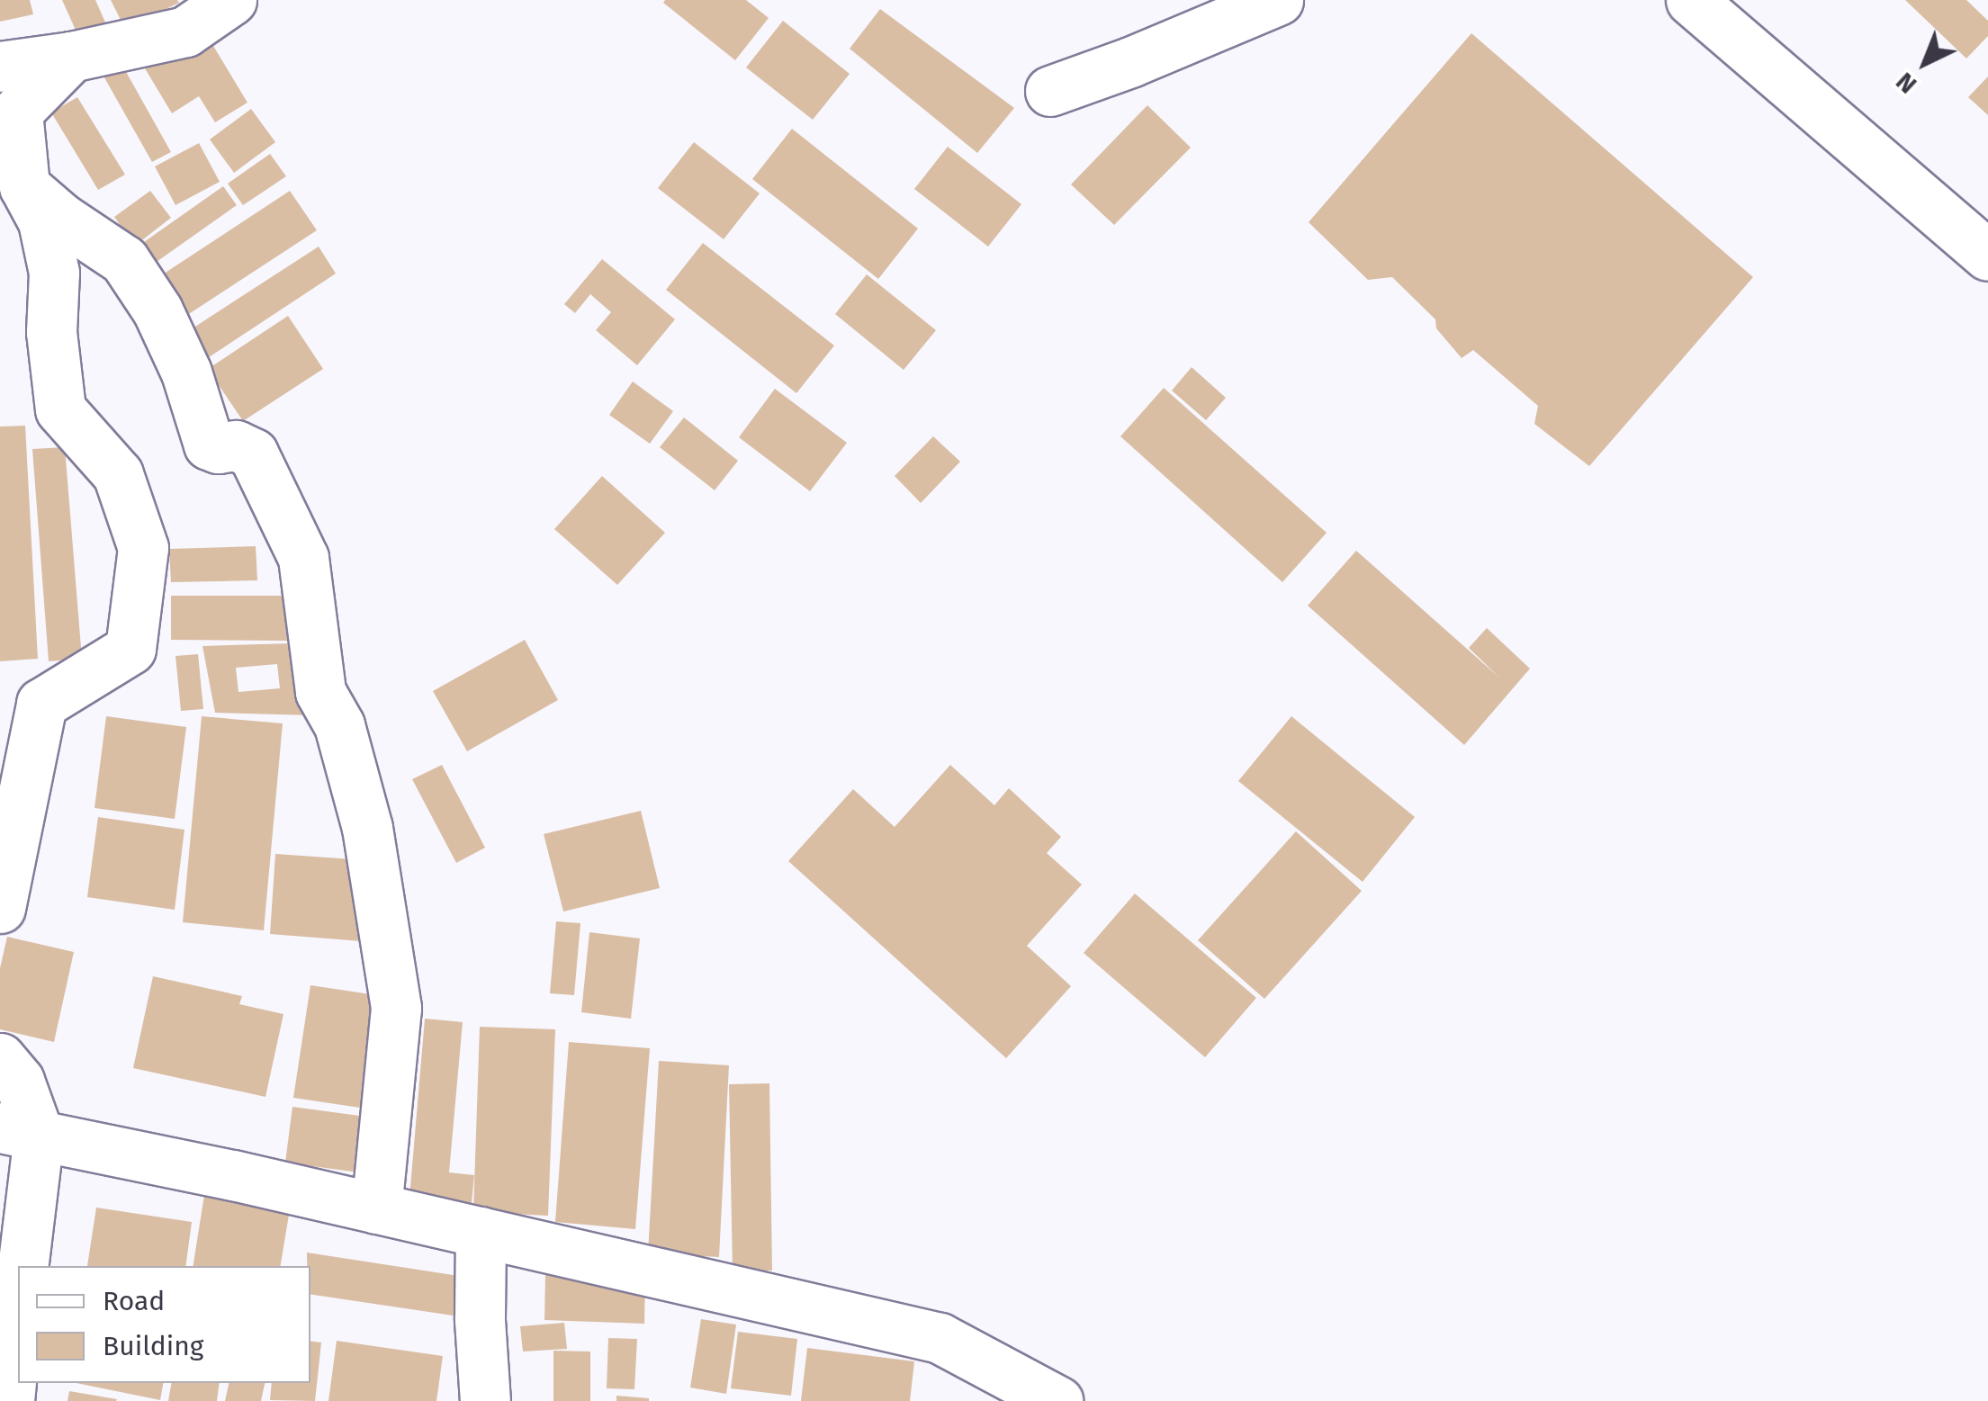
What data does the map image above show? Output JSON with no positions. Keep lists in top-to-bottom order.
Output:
{
  "legend": ["Road", "Building"],
  "north": "bottom left"
}
